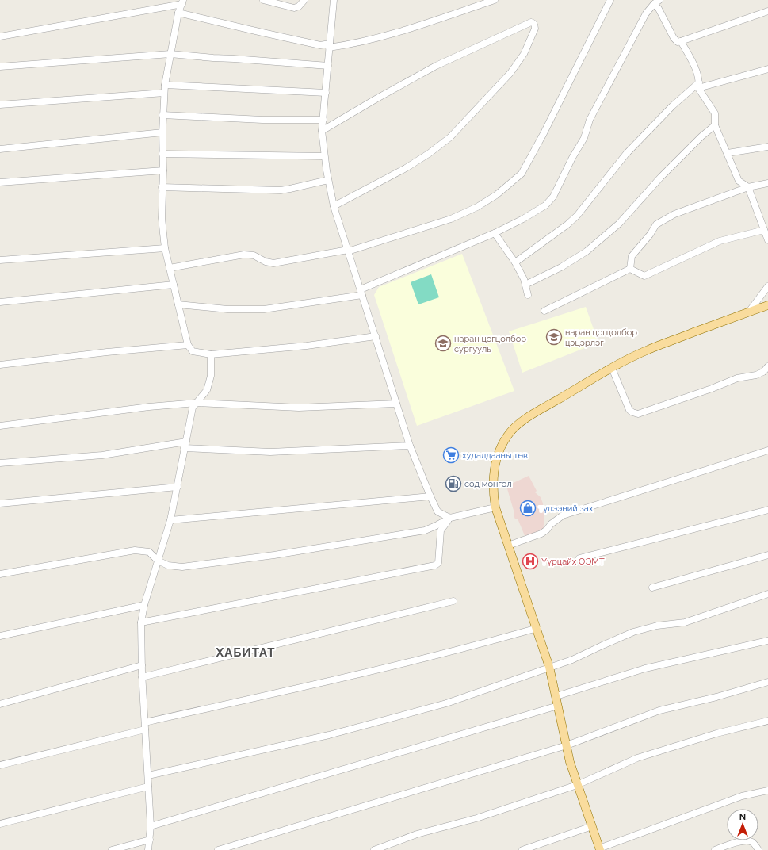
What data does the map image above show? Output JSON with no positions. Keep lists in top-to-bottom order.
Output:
{
  "districts": ["ХАБИТАТ"],
  "places": {
    "school or university": ["наран цогцолбор цэцэрлэг", "наран цогцолбор сургууль"],
    "supermarket": ["худалдааны төв"],
    "fuel station": ["сод монгол"],
    "shop": ["түлээний зах"],
    "hospital": ["Үүрцайх ӨЭМТ"]
  },
  "north": "top"
}
